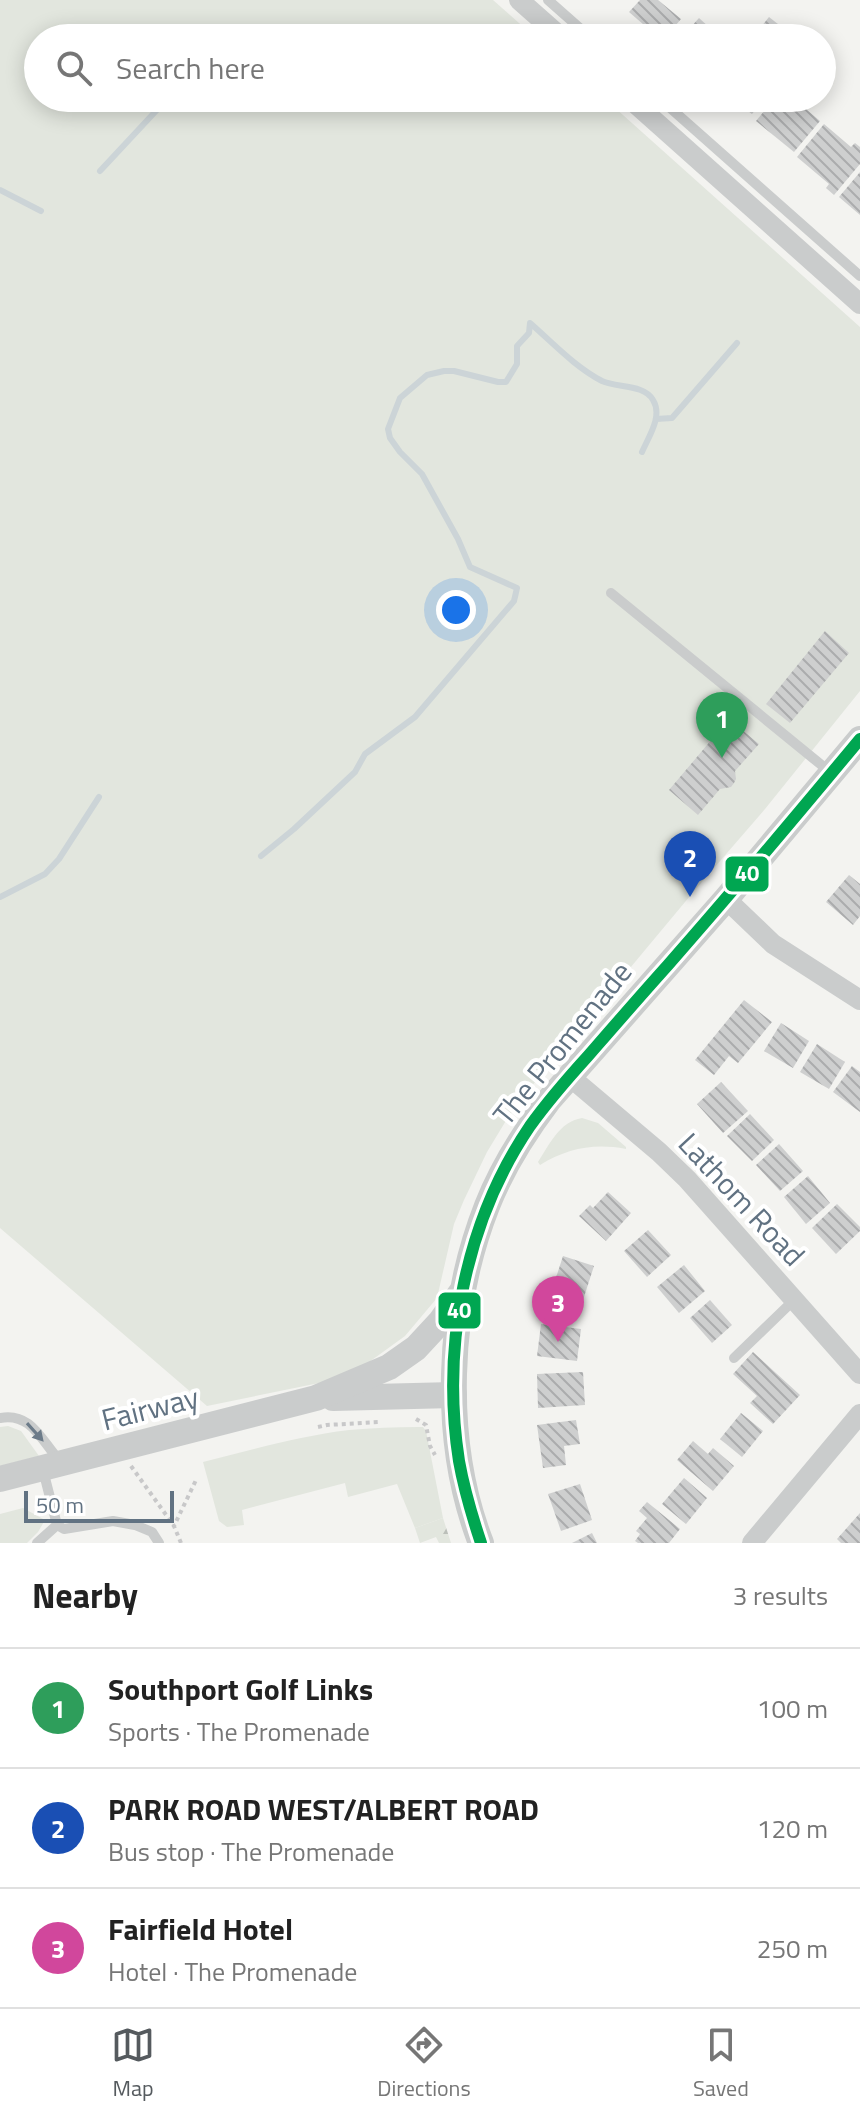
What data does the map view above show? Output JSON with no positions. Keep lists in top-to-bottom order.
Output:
{
  "streets": {
    "street": ["The Promenade", "Lathom Road", "Fairway"]
  },
  "crossings": [
    ["The Promenade", "Lathom Road"],
    ["The Promenade", "Fairway"]
  ],
  "lines": ["transit line 40"],
  "scale_bar": "50 m",
  "page": {
    "search": "Search here",
    "pins": ["1", "2", "3"],
    "scale": "50 m",
    "heading": ["Nearby", "3 results"],
    "list": [
      {
        "mark": "1",
        "name": "Southport Golf Links",
        "note": "Sports · The Promenade",
        "value": "100 m"
      },
      {
        "mark": "2",
        "name": "PARK ROAD WEST/ALBERT ROAD",
        "note": "Bus stop · The Promenade",
        "value": "120 m"
      },
      {
        "mark": "3",
        "name": "Fairfield Hotel",
        "note": "Hotel · The Promenade",
        "value": "250 m"
      }
    ],
    "nav": ["Map", "Directions", "Saved"]
  }
}
